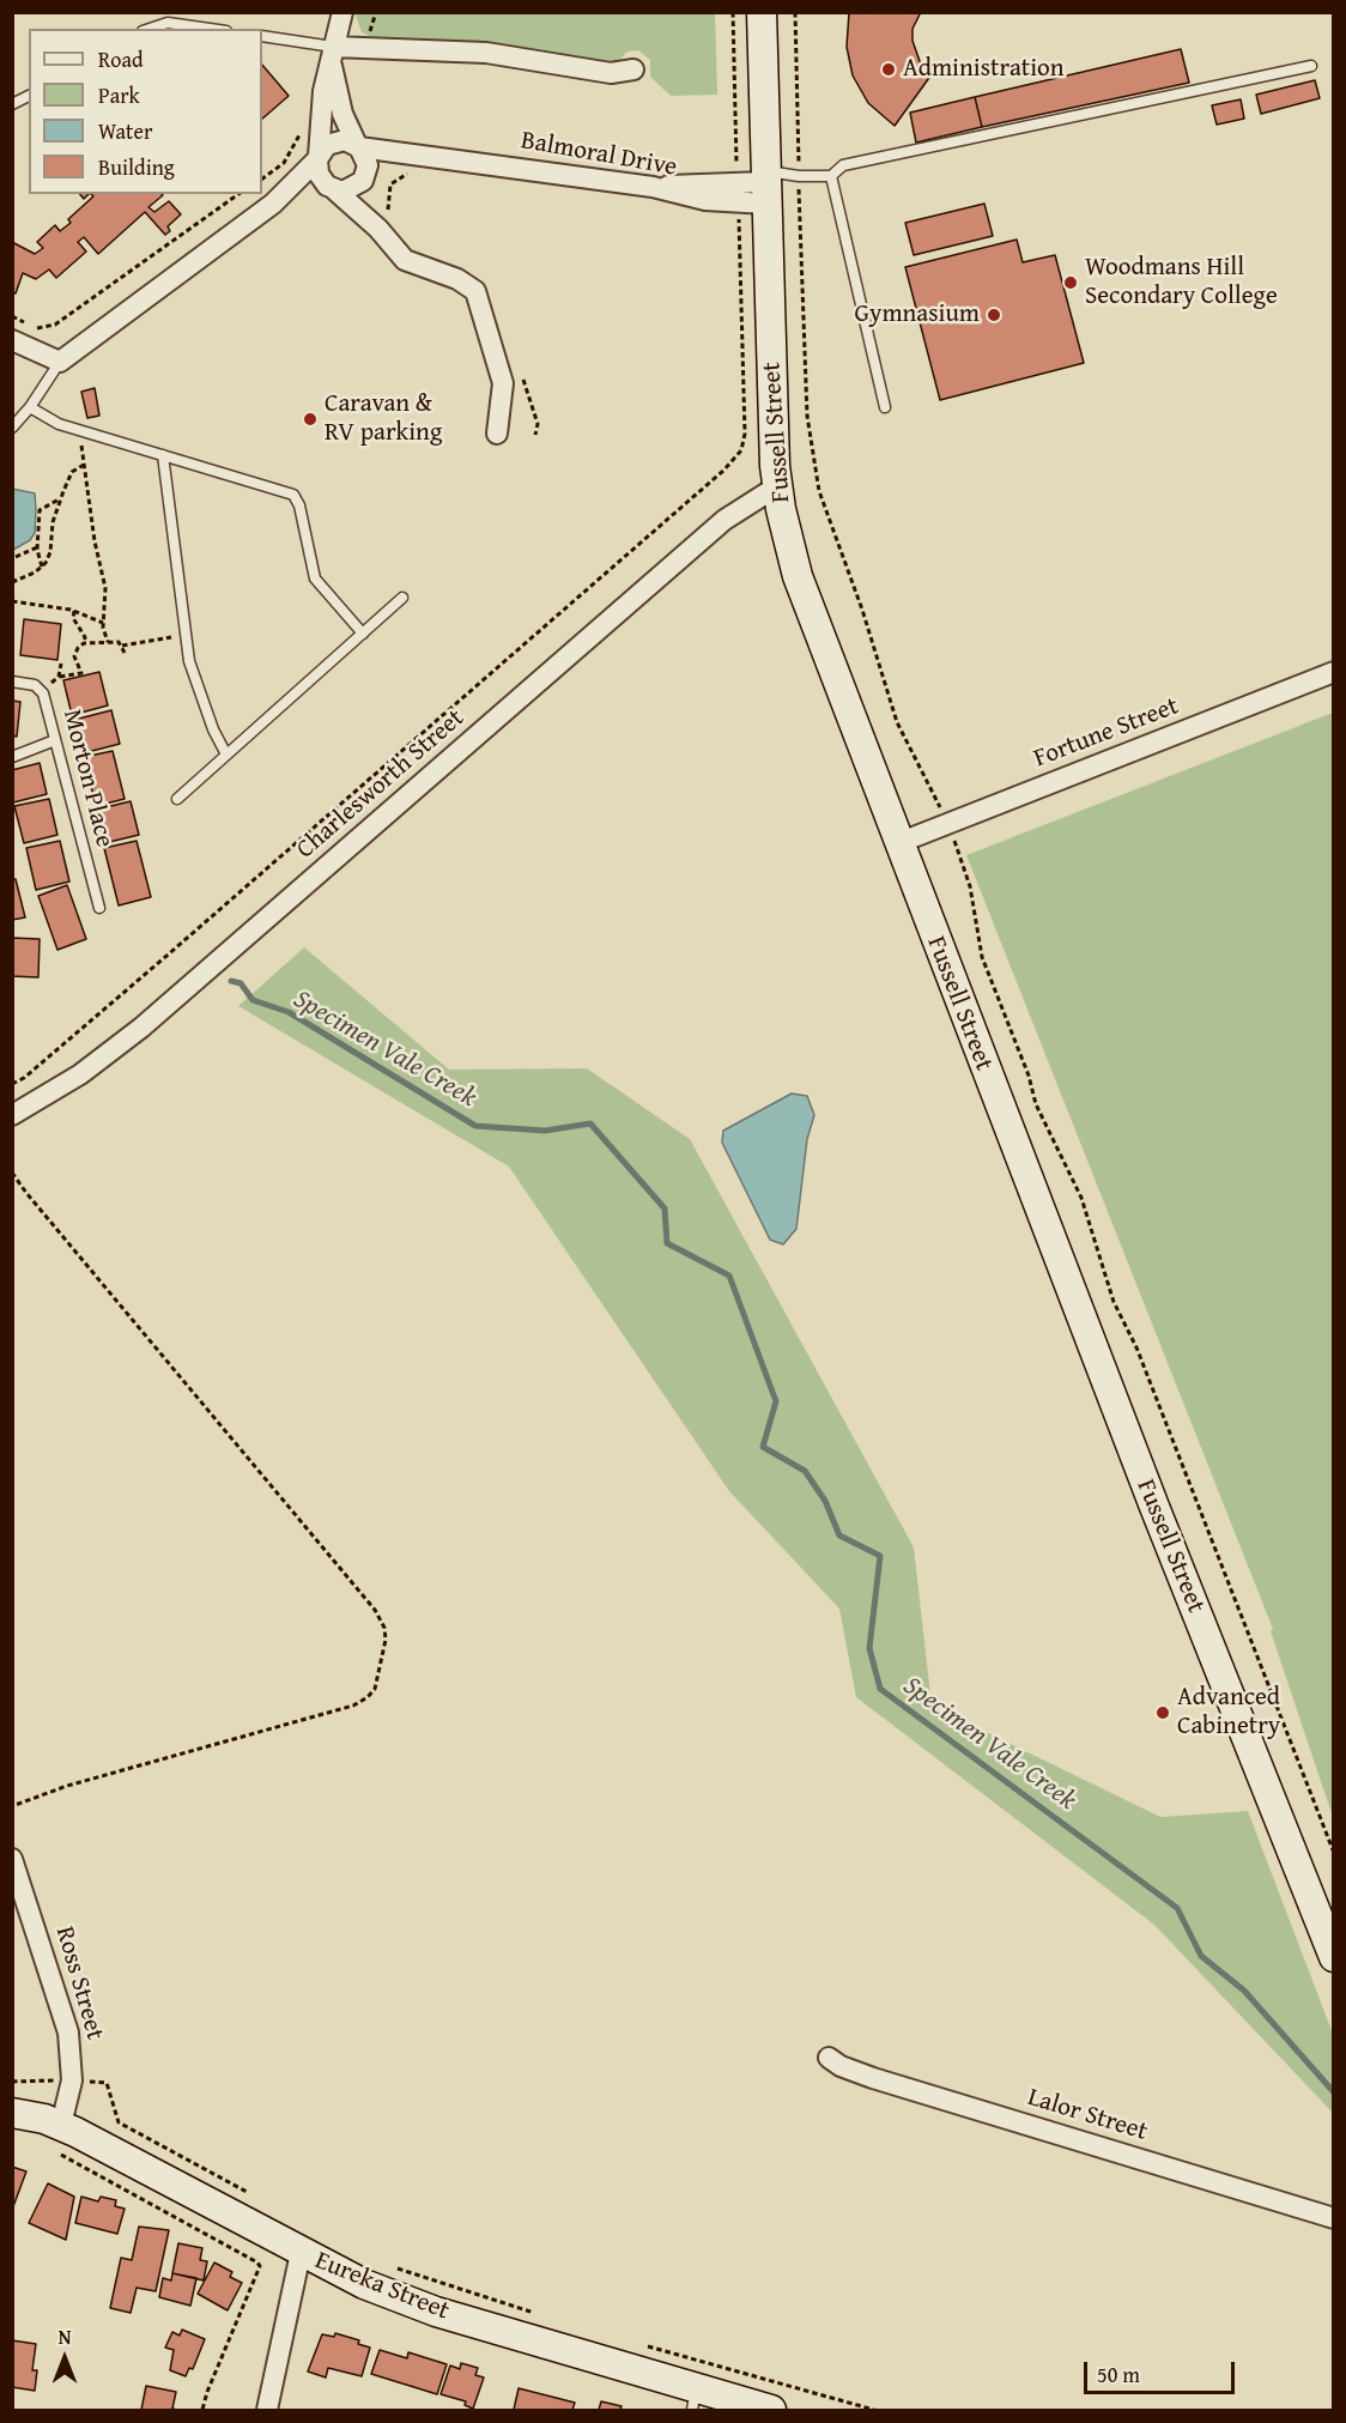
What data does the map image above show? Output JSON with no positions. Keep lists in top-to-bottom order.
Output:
{
  "streets": {
    "street": [
      "Balmoral Drive",
      "Fussell Street",
      "Fortune Street",
      "Charlesworth Street",
      "Ross Street",
      "Lalor Street",
      "Eureka Street"
    ],
    "lane": ["Morton Place"]
  },
  "crossings": [
    ["Balmoral Drive", "Fussell Street"],
    ["Fussell Street", "Fortune Street"],
    ["Fussell Street", "Charlesworth Street"],
    ["Ross Street", "Eureka Street"]
  ],
  "water": ["Specimen Vale Creek"],
  "places": [
    "Administration",
    "Woodmans Hill Secondary College",
    "Gymnasium",
    "Caravan & RV parking",
    "Advanced Cabinetry"
  ],
  "legend": [
    "Road",
    "Park",
    "Water",
    "Building"
  ],
  "scale_bar": "50 m",
  "north": "top"
}
